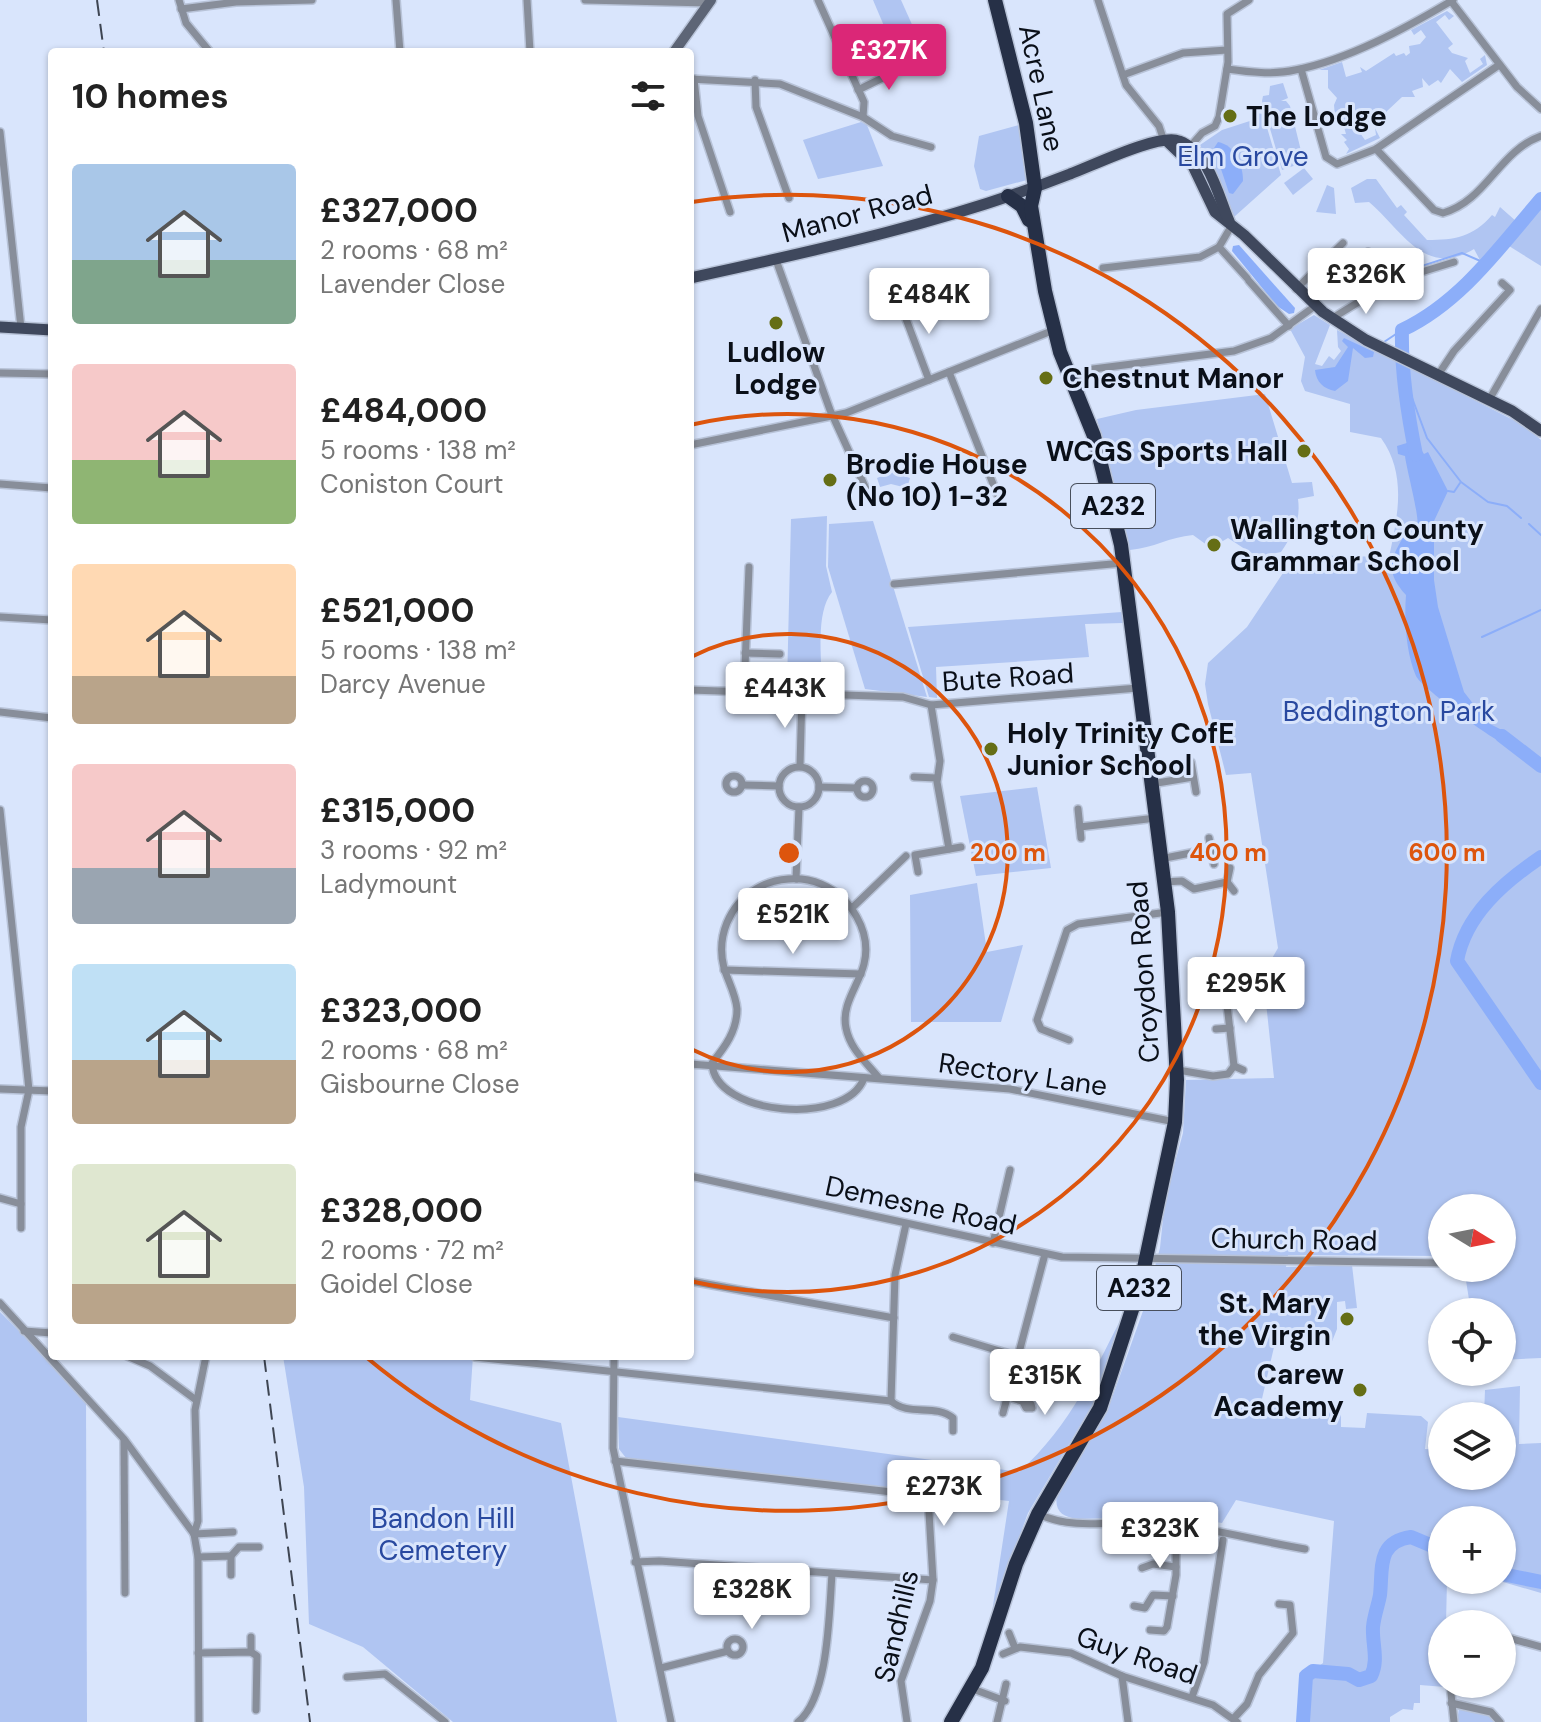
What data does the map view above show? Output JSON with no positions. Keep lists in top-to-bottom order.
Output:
{
  "streets": {
    "highway": ["Acre Lane", "A232", "Croydon Road"],
    "main road": ["Manor Road"],
    "street": [
      "Bute Road",
      "Rectory Lane",
      "Demesne Road",
      "Church Road",
      "Sandhills",
      "Guy Road"
    ]
  },
  "crossings": [
    ["Acre Lane", "Manor Road"],
    ["Acre Lane", "Croydon Road"],
    ["Manor Road", "Croydon Road"],
    ["Bute Road", "Croydon Road"],
    ["Croydon Road", "Rectory Lane"],
    ["Croydon Road", "Demesne Road"],
    ["Croydon Road", "Church Road"],
    ["Demesne Road", "Church Road"]
  ],
  "parks": ["Elm Grove", "Beddington Park", "Bandon Hill Cemetery"],
  "places": [
    "The Lodge",
    "Ludlow Lodge",
    "Chestnut Manor",
    "WCGS Sports Hall",
    "Brodie House (No 10) 1-32",
    "Wallington County Grammar School",
    "Holy Trinity CofE Junior School",
    "St. Mary the Virgin",
    "Carew Academy"
  ],
  "north": "right",
  "page": {
    "price": [
      "£327K",
      "£326K",
      "£484K",
      "£443K",
      "£521K",
      "£295K",
      "£315K",
      "£273K",
      "£323K",
      "£328K"
    ],
    "heading": "10 homes",
    "list": [
      {
        "name": "£327,000",
        "note": "2 rooms · 68 m² · Lavender Close"
      },
      {
        "name": "£484,000",
        "note": "5 rooms · 138 m² · Coniston Court"
      },
      {
        "name": "£521,000",
        "note": "5 rooms · 138 m² · Darcy Avenue"
      },
      {
        "name": "£315,000",
        "note": "3 rooms · 92 m² · Ladymount"
      },
      {
        "name": "£323,000",
        "note": "2 rooms · 68 m² · Gisbourne Close"
      },
      {
        "name": "£328,000",
        "note": "2 rooms · 72 m² · Goidel Close"
      }
    ],
    "map_buttons": ["+", "−"]
  },
  "rings": ["200 m", "400 m", "600 m"]
}
